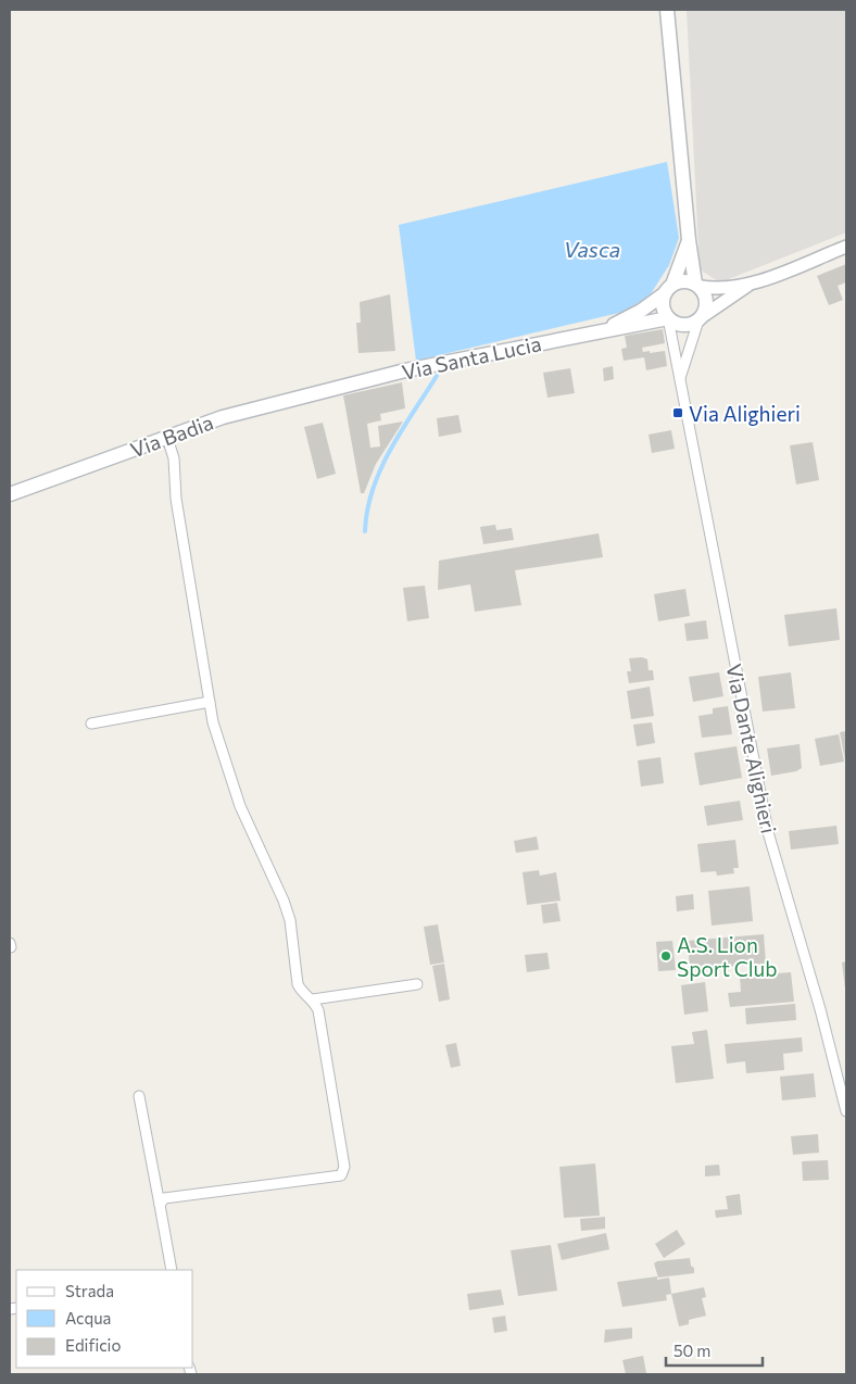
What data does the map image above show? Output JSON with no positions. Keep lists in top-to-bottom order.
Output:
{
  "streets": {
    "main road": ["Via Santa Lucia", "Via Badia"],
    "street": ["Via Dante Alighieri"]
  },
  "crossings": [
    ["Via Santa Lucia", "Via Badia"],
    ["Via Santa Lucia", "Via Dante Alighieri"]
  ],
  "water": ["Vasca"],
  "places": {
    "transit": ["Via Alighieri"],
    "other": ["A.S. Lion Sport Club"]
  },
  "legend": ["Strada", "Acqua", "Edificio"],
  "scale_bar": "50 m"
}
